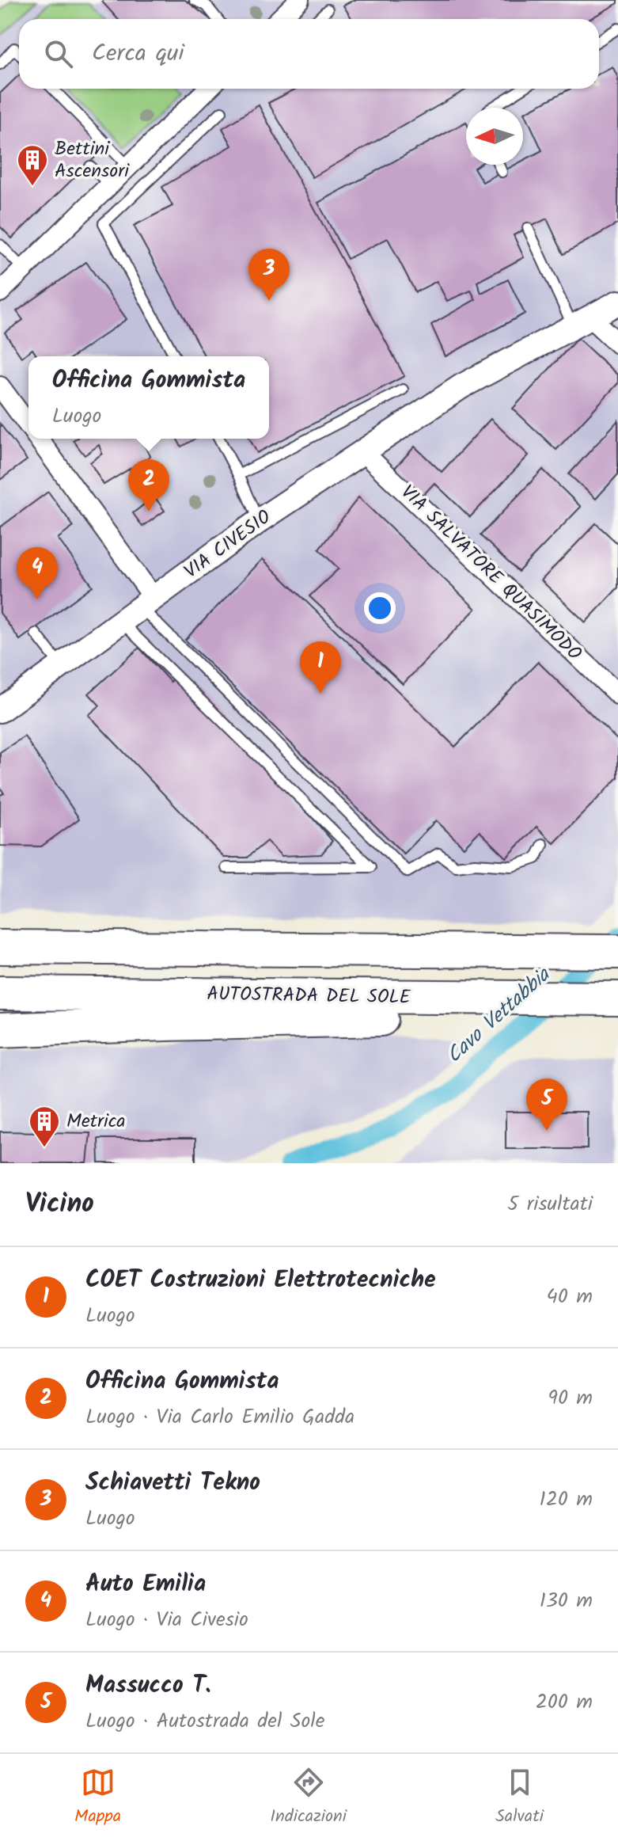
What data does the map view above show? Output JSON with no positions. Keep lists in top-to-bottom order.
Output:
{
  "streets": {
    "highway": ["AUTOSTRADA DEL SOLE"],
    "street": ["VIA CIVESIO", "VIA SALVATORE QUASIMODO"]
  },
  "crossings": [
    ["VIA CIVESIO", "VIA SALVATORE QUASIMODO"]
  ],
  "water": ["Cavo Vettabbia"],
  "places": {
    "building": ["Bettini Ascensori", "Metrica"]
  },
  "north": "left",
  "page": {
    "search": "Cerca qui",
    "pins": [
      "3",
      "2",
      "4",
      "1",
      "5"
    ],
    "popup": ["Officina Gommista", "Luogo"],
    "heading": ["Vicino", "5 risultati"],
    "list": [
      {
        "mark": "1",
        "name": "COET Costruzioni Elettrotecniche",
        "note": "Luogo",
        "value": "40 m"
      },
      {
        "mark": "2",
        "name": "Officina Gommista",
        "note": "Luogo · Via Carlo Emilio Gadda",
        "value": "90 m"
      },
      {
        "mark": "3",
        "name": "Schiavetti Tekno",
        "note": "Luogo",
        "value": "120 m"
      },
      {
        "mark": "4",
        "name": "Auto Emilia",
        "note": "Luogo · Via Civesio",
        "value": "130 m"
      },
      {
        "mark": "5",
        "name": "Massucco T.",
        "note": "Luogo · Autostrada del Sole",
        "value": "200 m"
      }
    ],
    "nav": ["Mappa", "Indicazioni", "Salvati"]
  }
}
